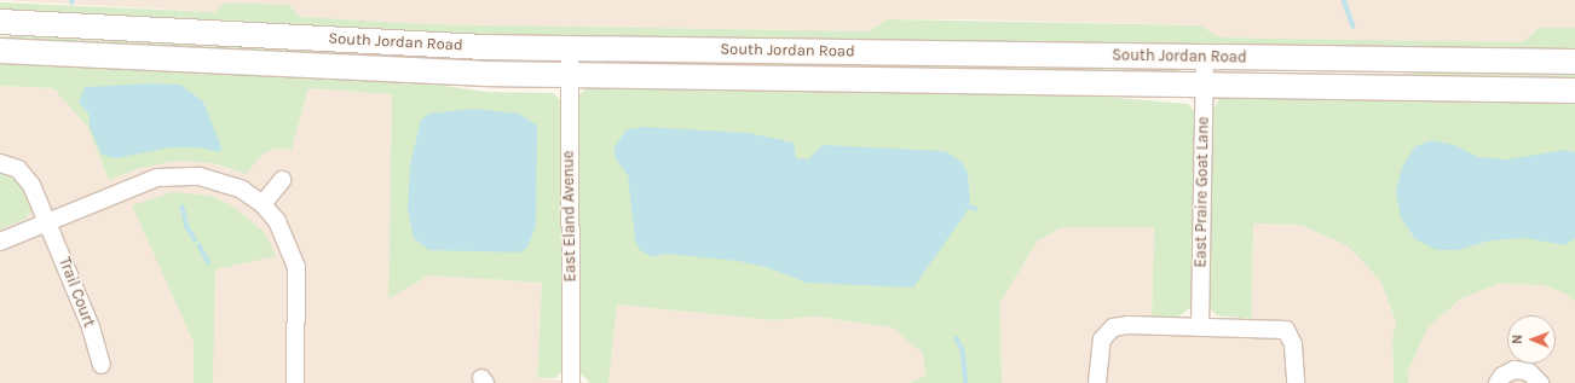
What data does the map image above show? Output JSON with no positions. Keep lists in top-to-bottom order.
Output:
{
  "streets": {
    "main road": ["South Jordan Road"],
    "street": ["East Praire Goat Lane", "East Eland Avenue", "Trail Court"]
  },
  "crossings": [
    ["South Jordan Road", "East Praire Goat Lane"],
    ["South Jordan Road", "East Eland Avenue"]
  ],
  "north": "left"
}
